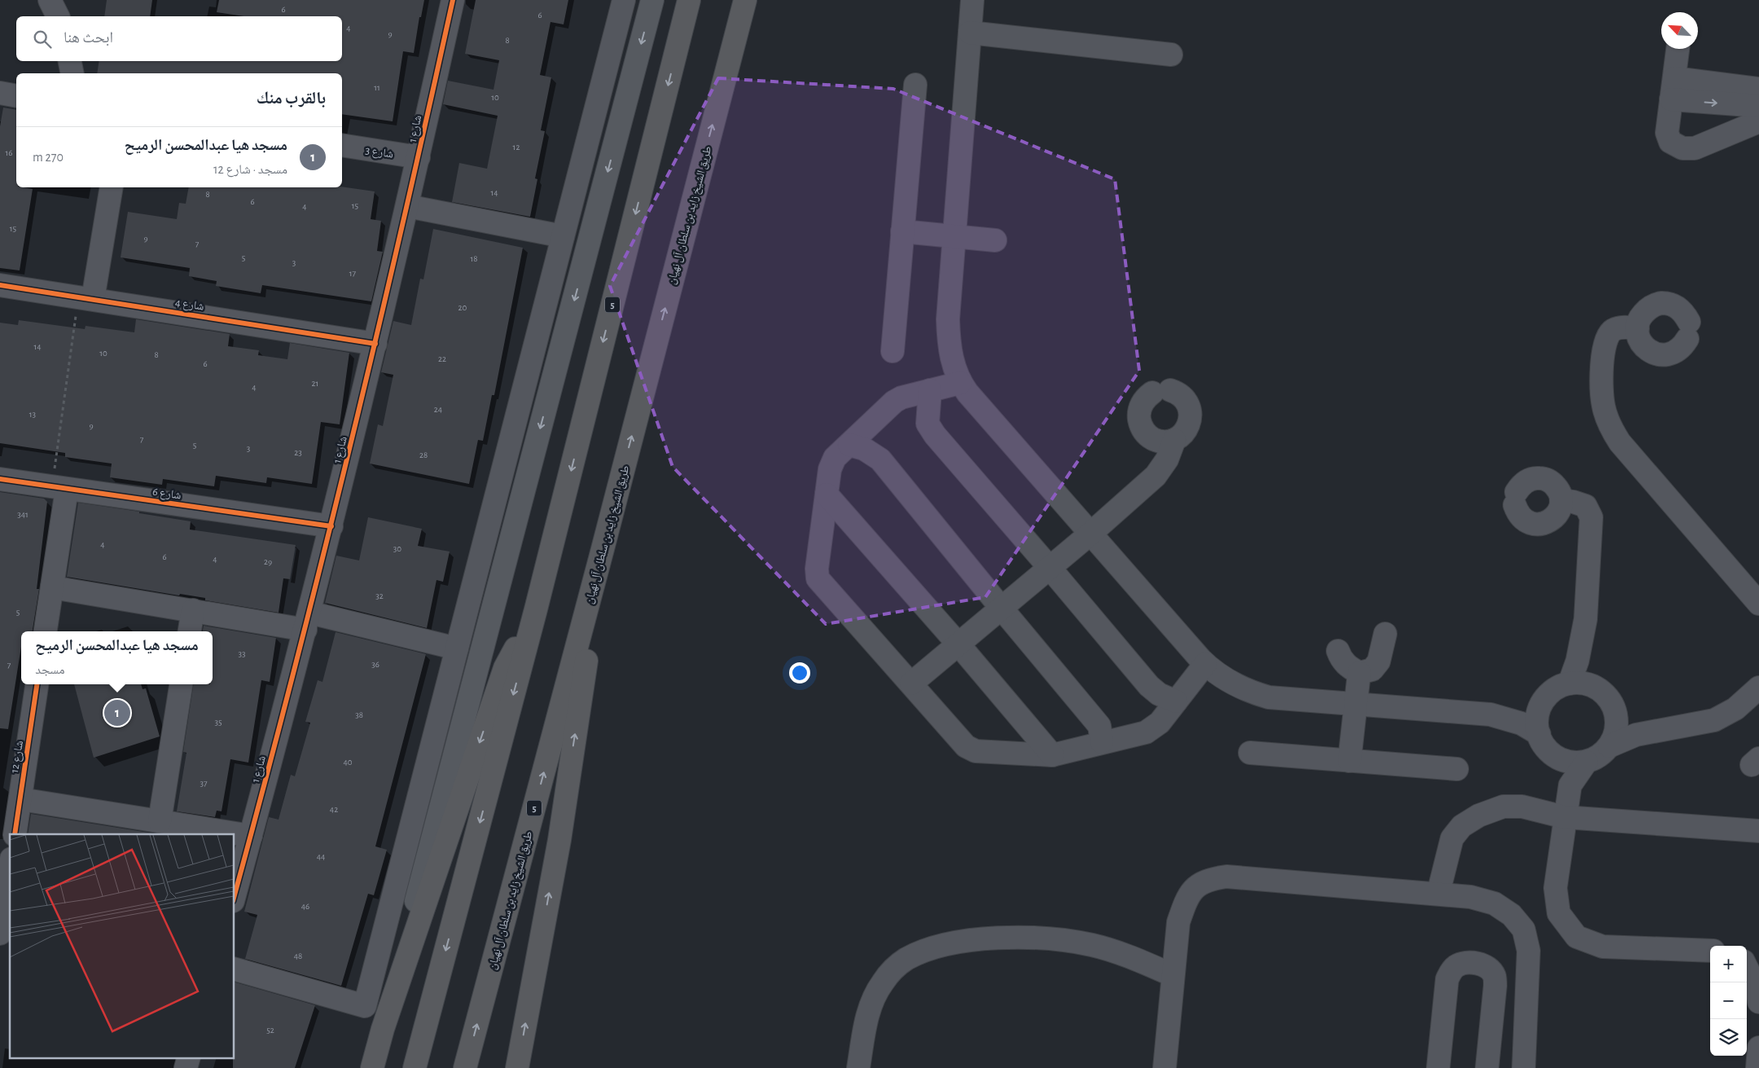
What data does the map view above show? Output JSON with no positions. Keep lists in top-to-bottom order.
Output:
{
  "streets": {
    "highway": ["طريق الشيخ زايد بن سلطان آل نهيان", "5"],
    "street": [
      "شارع 1",
      "شارع 3",
      "شارع 4",
      "شارع 6",
      "شارع 12"
    ]
  },
  "crossings": [
    ["شارع 1", "شارع 3"],
    ["شارع 1", "شارع 4"],
    ["شارع 1", "شارع 6"]
  ],
  "house_numbers": [
    "6",
    "6",
    "4",
    "9",
    "8",
    "11",
    "10",
    "12",
    "16",
    "14",
    "8",
    "6",
    "15",
    "4",
    "15",
    "9",
    "7",
    "5",
    "18",
    "3",
    "17",
    "20",
    "14",
    "10",
    "8",
    "22",
    "6",
    "21",
    "4",
    "24",
    "13",
    "9",
    "7",
    "5",
    "3",
    "23",
    "28",
    "341",
    "4",
    "30",
    "6",
    "4",
    "29",
    "32",
    "5",
    "33",
    "36",
    "7",
    "38",
    "35",
    "40",
    "37",
    "42",
    "44",
    "46",
    "48",
    "52"
  ],
  "north": "top left",
  "page": {
    "search": "ابحث هنا",
    "heading": "بالقرب منك",
    "list": [
      {
        "mark": "1",
        "name": "مسجد هيا عبدالمحسن الرميح",
        "note": "مسجد · شارع 12",
        "value": "270 m"
      }
    ],
    "popup": ["مسجد هيا عبدالمحسن الرميح", "مسجد"],
    "pins": "1",
    "map_buttons": ["+", "−"]
  }
}
